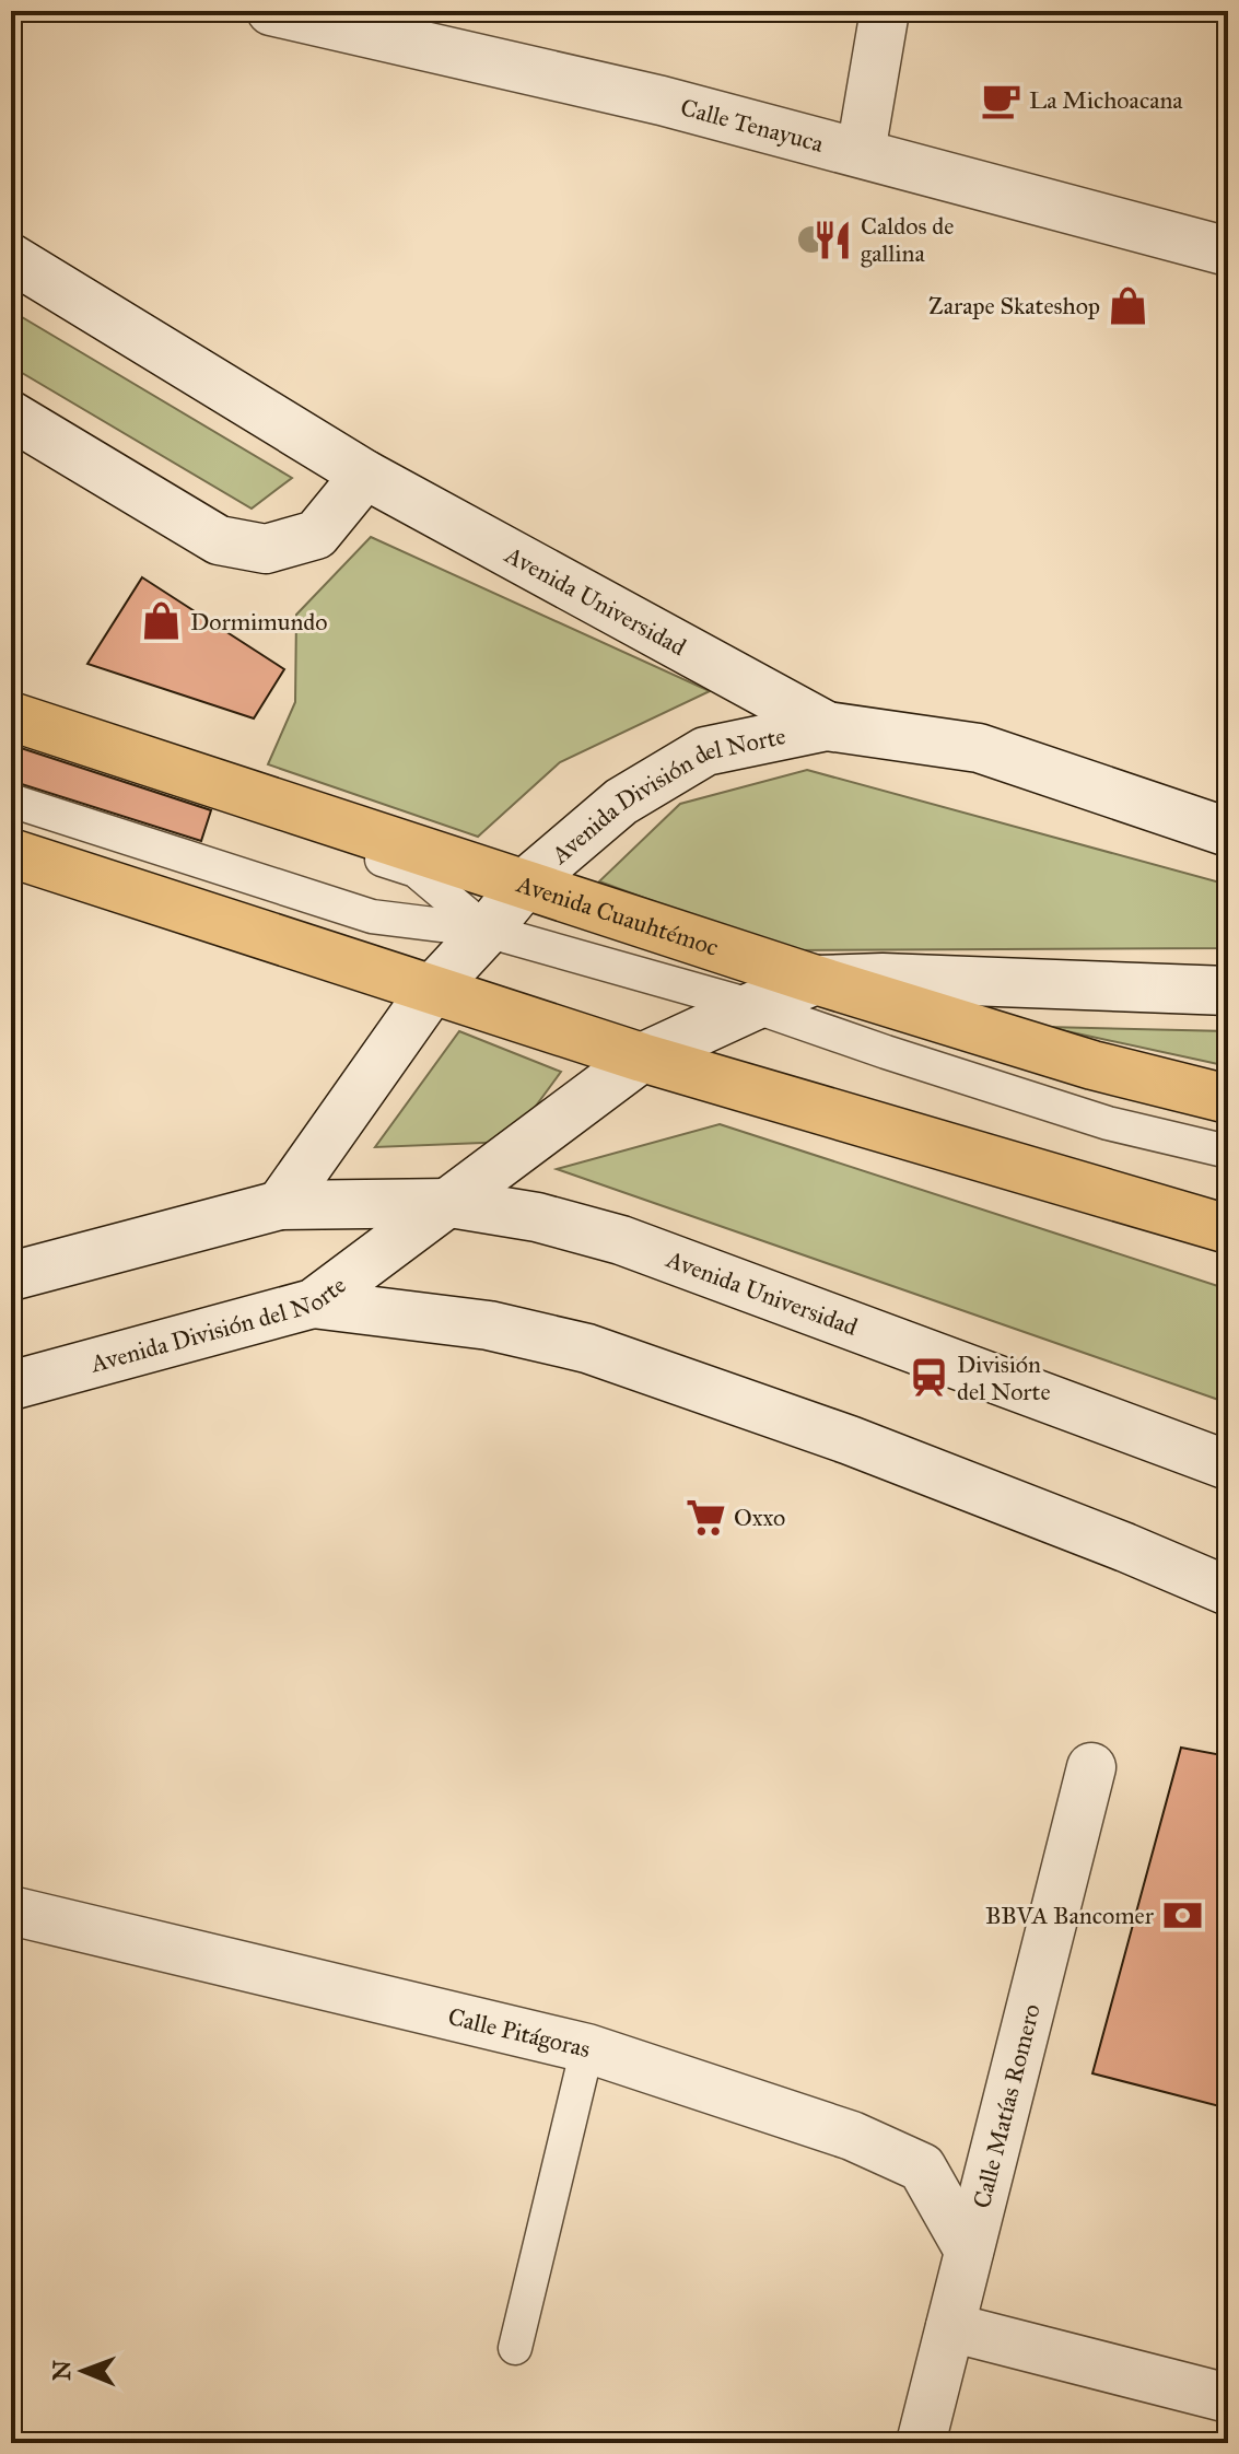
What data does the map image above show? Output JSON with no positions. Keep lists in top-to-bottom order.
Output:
{
  "streets": {
    "main road": [
      "Calle Tenayuca",
      "Avenida Universidad",
      "Avenida División del Norte",
      "Avenida Cuauhtémoc",
      "Calle Pitágoras",
      "Calle Matías Romero"
    ]
  },
  "crossings": [
    ["Avenida Universidad", "Avenida División del Norte"],
    ["Avenida División del Norte", "Avenida Cuauhtémoc"],
    ["Calle Pitágoras", "Calle Matías Romero"]
  ],
  "places": {
    "cafe": ["La Michoacana"],
    "restaurant": ["Caldos de gallina"],
    "shop": ["Zarape Skateshop", "Dormimundo"],
    "station": ["División del Norte"],
    "supermarket": ["Oxxo"],
    "bank": ["BBVA Bancomer"]
  },
  "north": "left"
}
